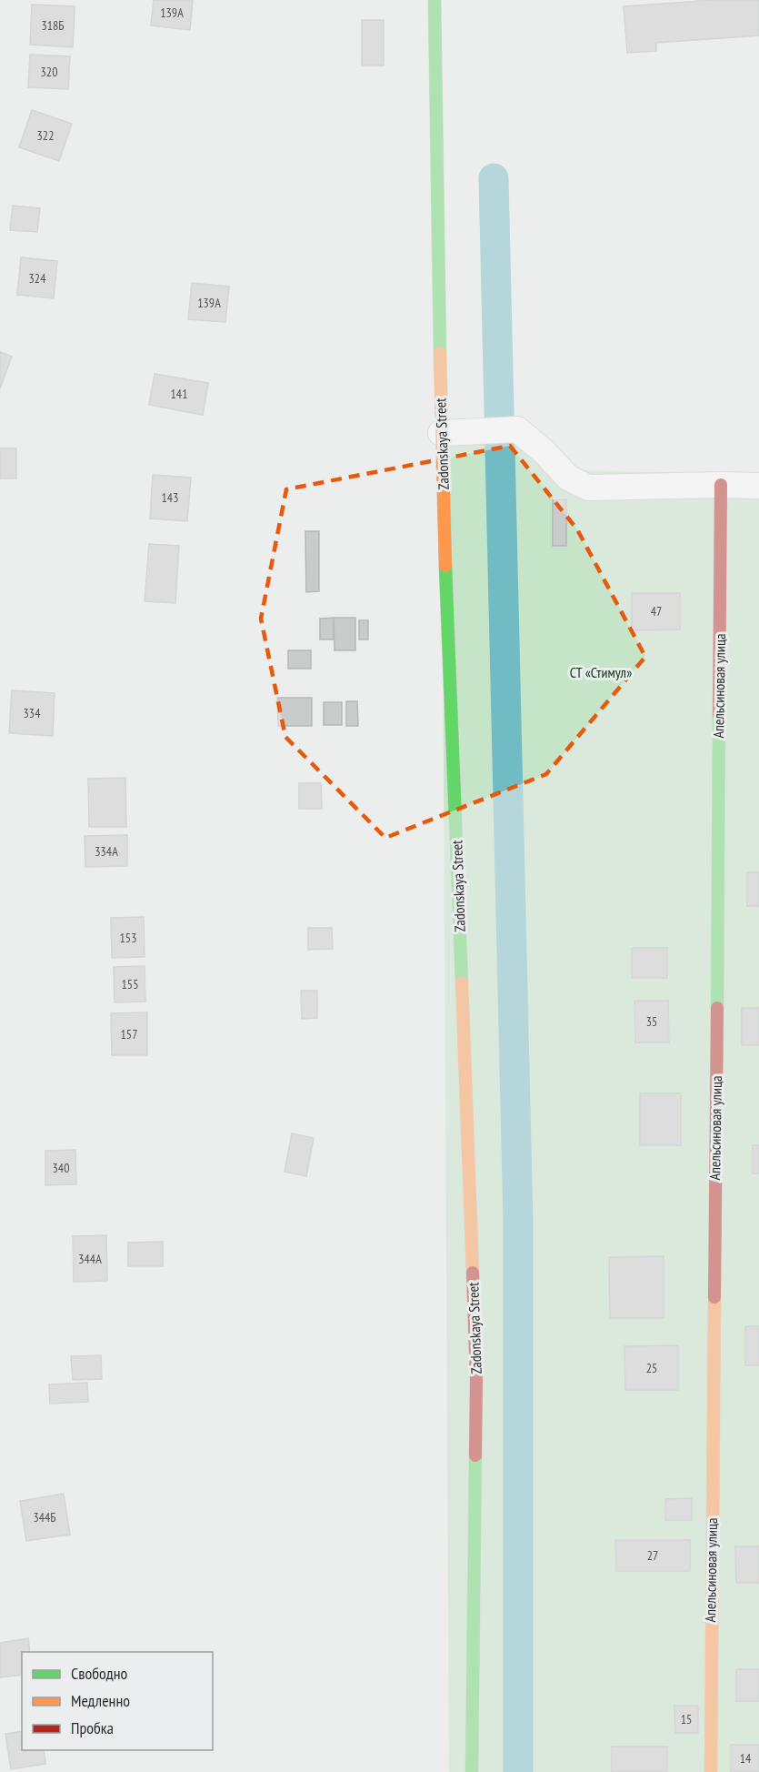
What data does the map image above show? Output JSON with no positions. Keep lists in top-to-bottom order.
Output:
{
  "streets": {
    "street": ["Zadonskaya Street", "Апельсиновая улица"]
  },
  "parks": ["СТ «Стимул»"],
  "house_numbers": [
    "139А",
    "318Б",
    "320",
    "322",
    "324",
    "139А",
    "141",
    "143",
    "47",
    "334",
    "334А",
    "153",
    "155",
    "35",
    "157",
    "340",
    "344А",
    "25",
    "344Б",
    "27",
    "15",
    "14"
  ],
  "legend": ["Свободно", "Медленно", "Пробка"]
}
